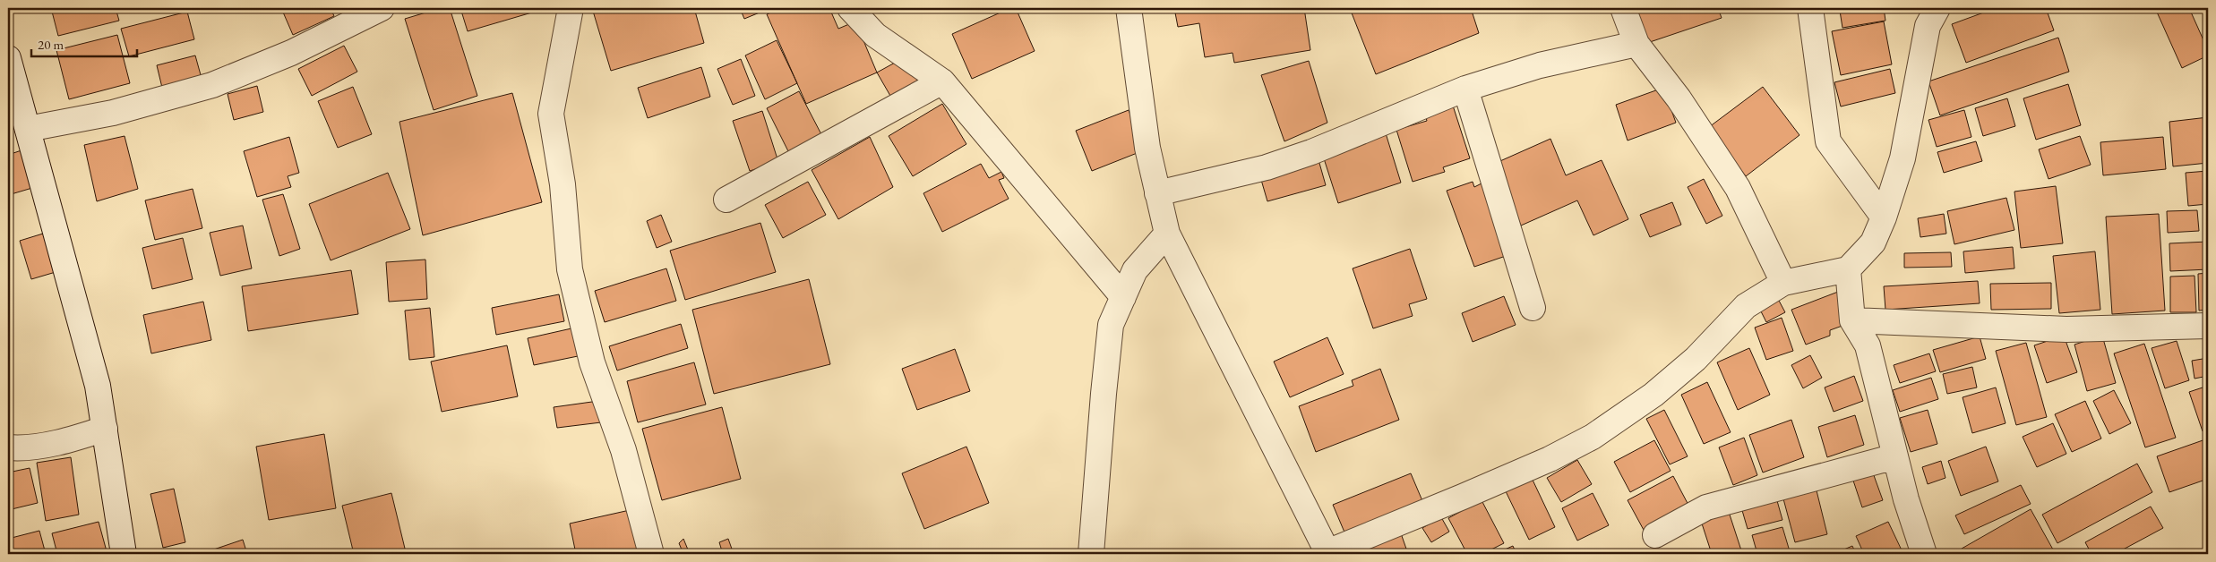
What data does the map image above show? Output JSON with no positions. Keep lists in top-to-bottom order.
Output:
{
  "scale_bar": "20 m"
}
